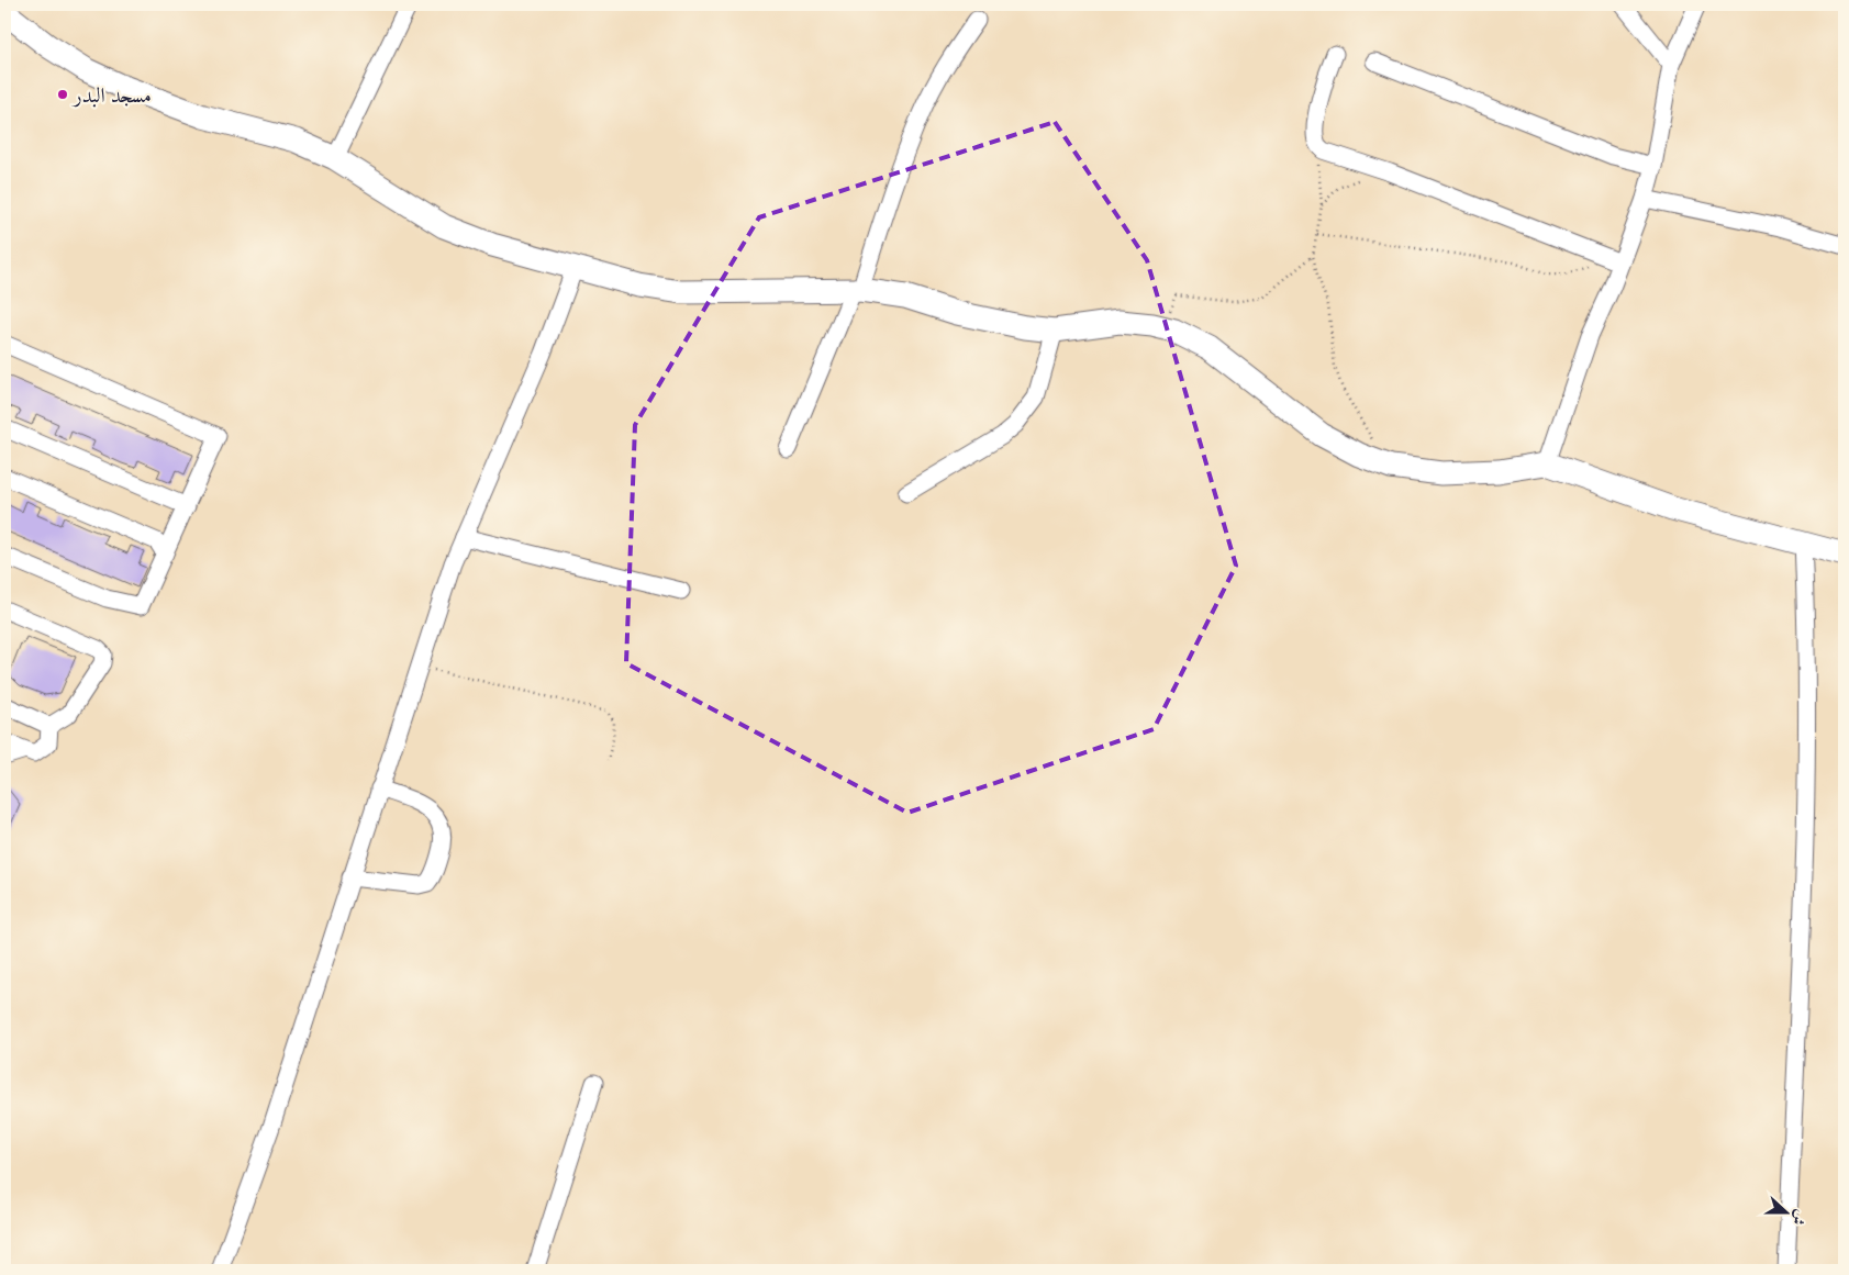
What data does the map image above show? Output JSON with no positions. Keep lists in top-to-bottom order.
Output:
{
  "places": ["مسجد البدر"],
  "north": "right"
}
